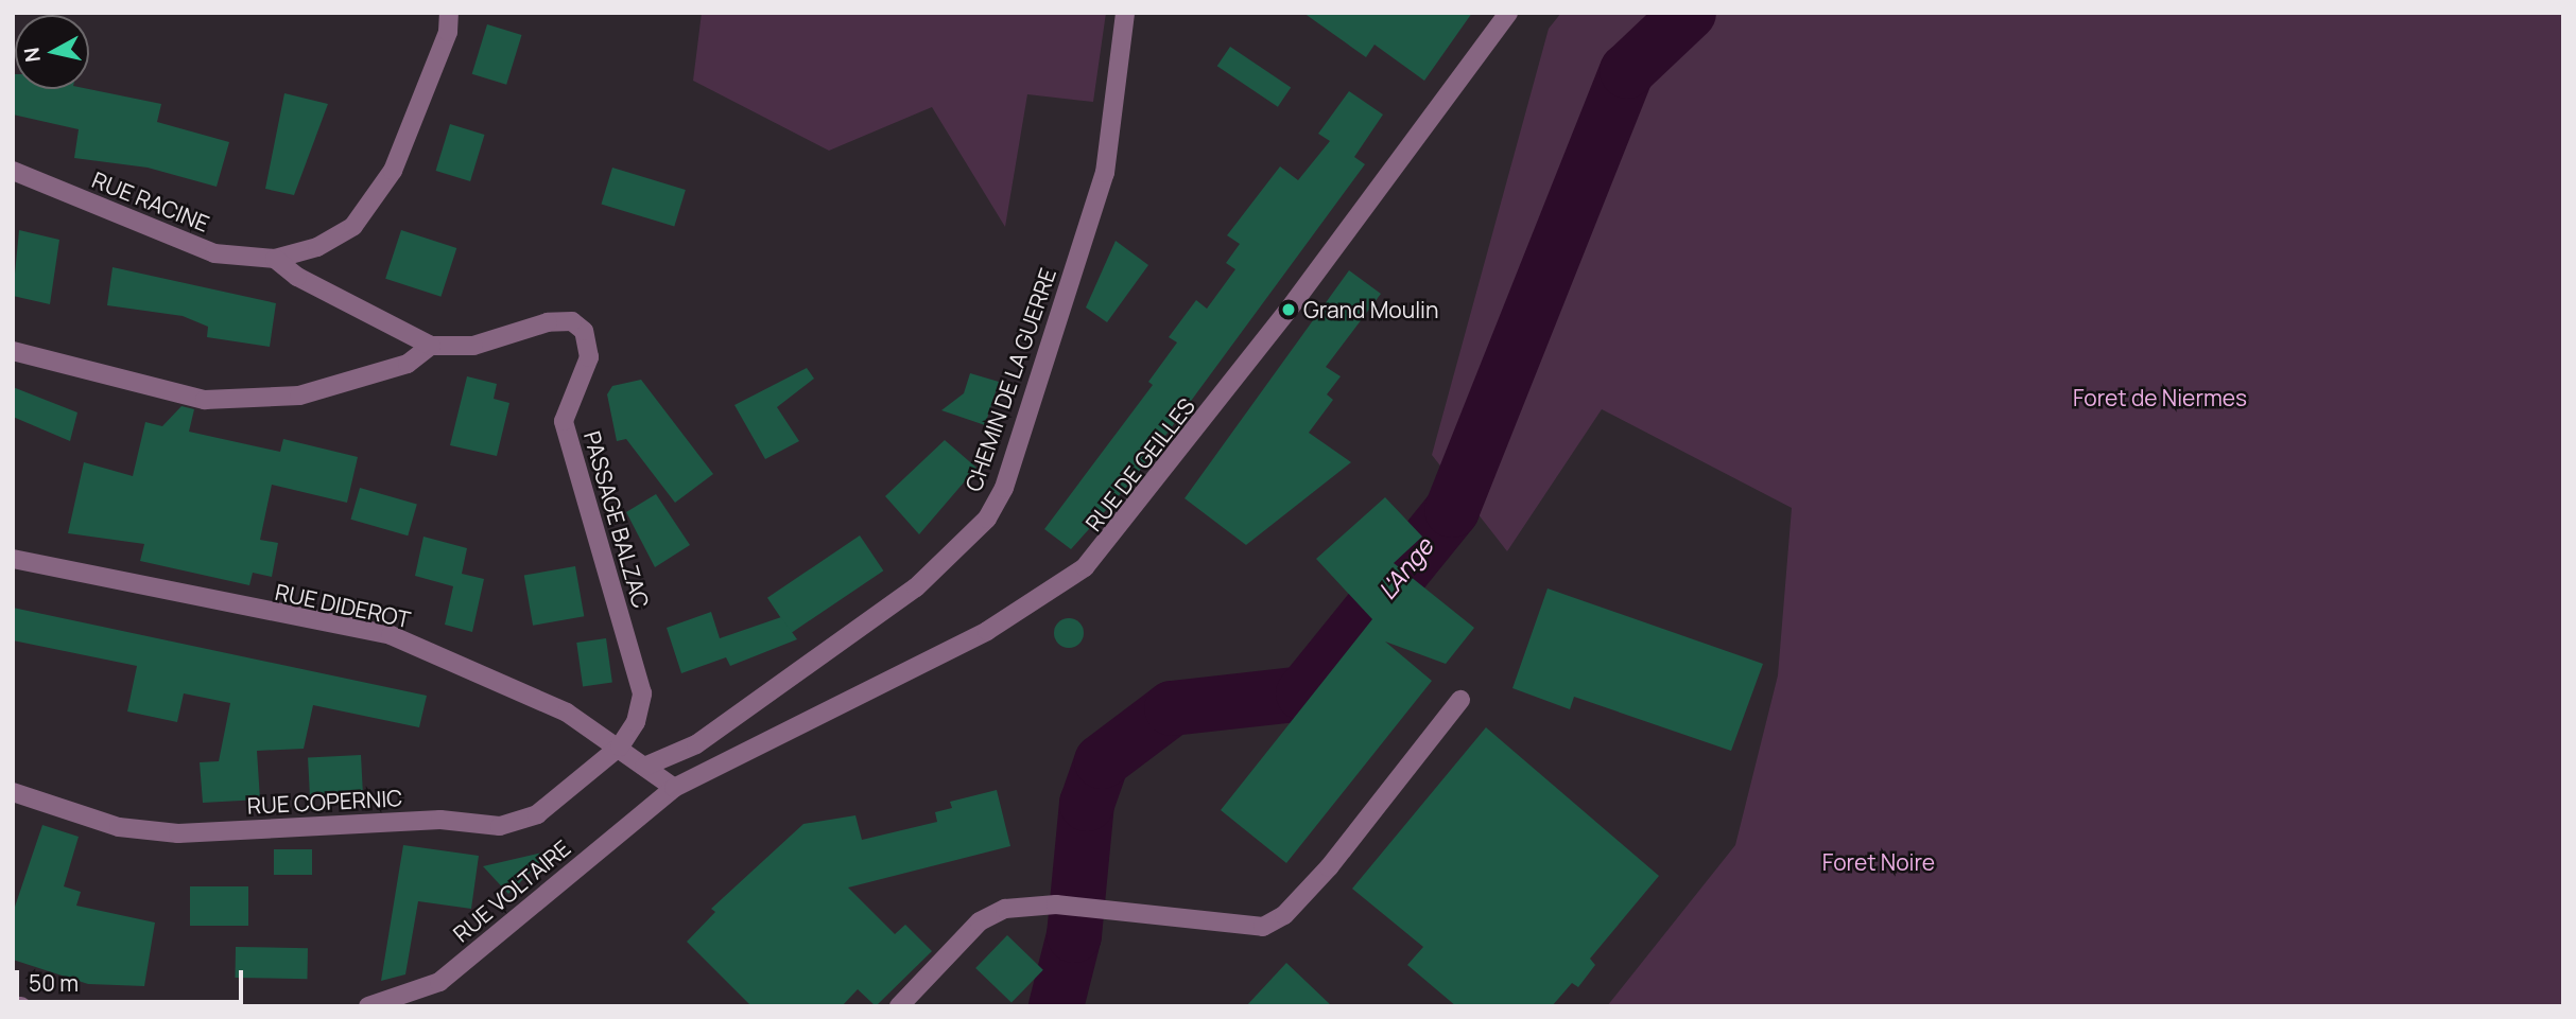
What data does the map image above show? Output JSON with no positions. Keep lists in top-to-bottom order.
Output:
{
  "streets": {
    "street": [
      "RUE RACINE",
      "CHEMIN DE LA GUERRE",
      "RUE DE GEILLES",
      "PASSAGE BALZAC",
      "RUE DIDEROT",
      "RUE COPERNIC",
      "RUE VOLTAIRE"
    ]
  },
  "crossings": [
    ["RUE RACINE", "PASSAGE BALZAC"],
    ["CHEMIN DE LA GUERRE", "RUE DIDEROT"],
    ["RUE DE GEILLES", "RUE DIDEROT"],
    ["RUE DE GEILLES", "RUE VOLTAIRE"],
    ["PASSAGE BALZAC", "RUE DIDEROT"],
    ["PASSAGE BALZAC", "RUE COPERNIC"],
    ["RUE DIDEROT", "RUE COPERNIC"],
    ["RUE DIDEROT", "RUE VOLTAIRE"]
  ],
  "water": ["L'Ange"],
  "parks": ["Foret de Niermes", "Foret Noire"],
  "places": ["Grand Moulin"],
  "scale_bar": "50 m",
  "north": "left"
}
